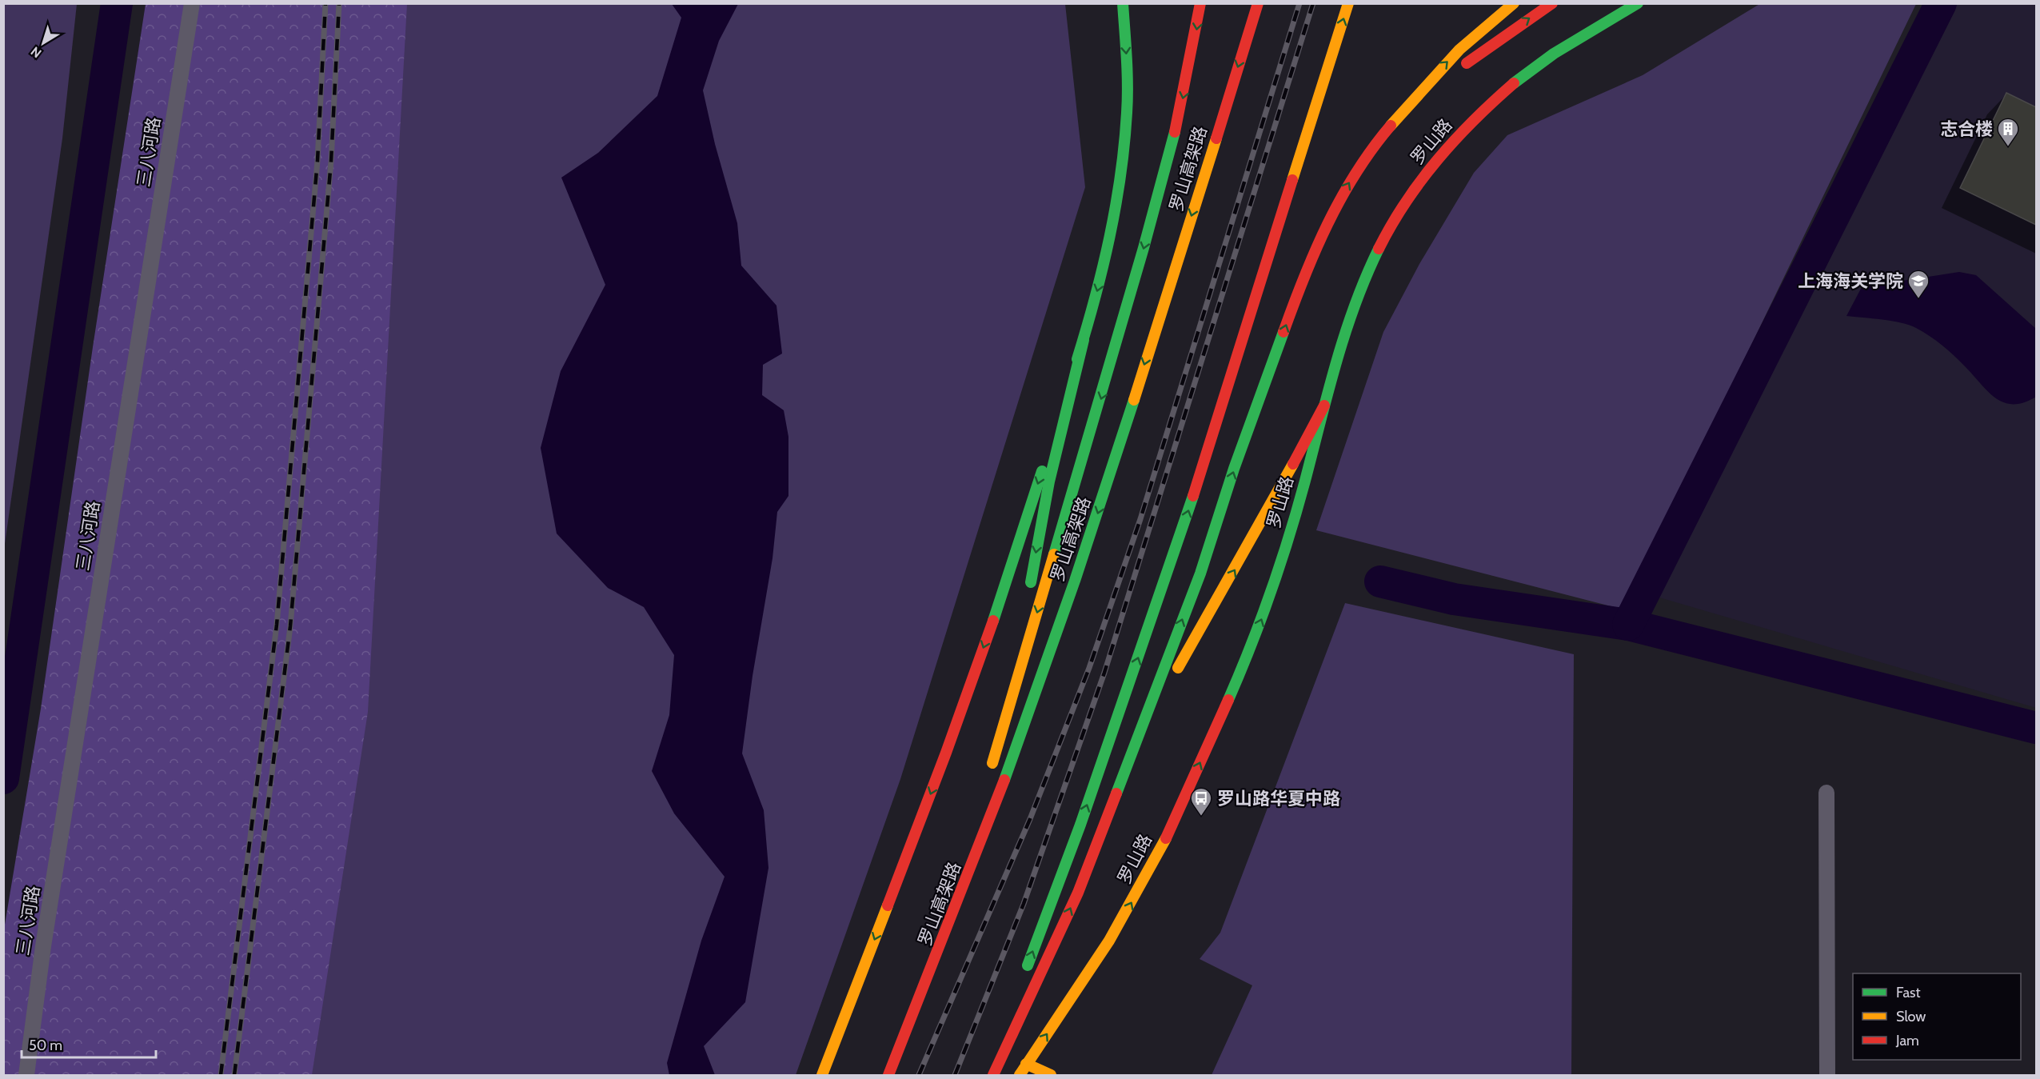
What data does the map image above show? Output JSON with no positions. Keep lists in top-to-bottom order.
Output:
{
  "streets": {
    "main road": ["罗山路", "罗山高架路"],
    "street": ["三八河路"]
  },
  "places": {
    "building": ["志合楼"],
    "school or university": ["上海海关学院"],
    "bus stop": ["罗山路华夏中路"]
  },
  "legend": ["Fast", "Slow", "Jam"],
  "scale_bar": "50 m",
  "north": "bottom left"
}
